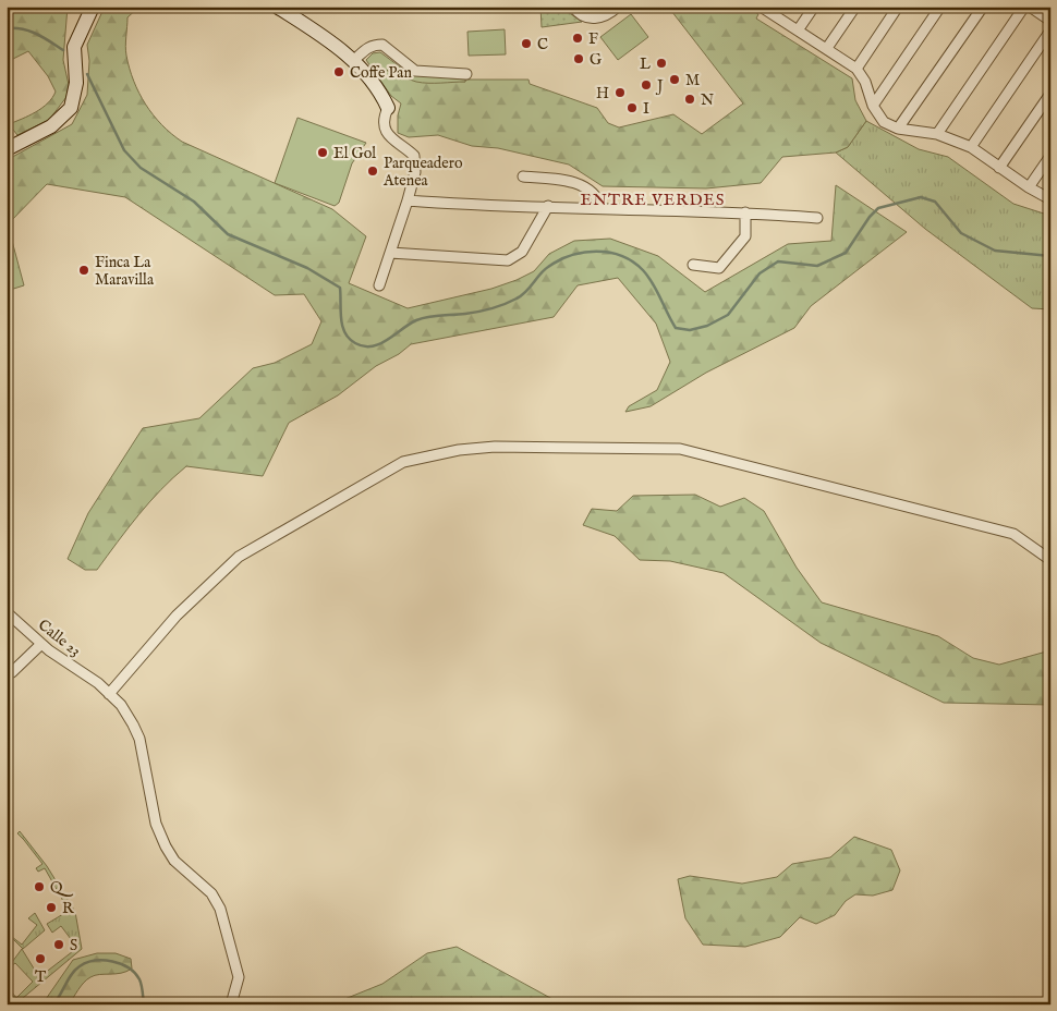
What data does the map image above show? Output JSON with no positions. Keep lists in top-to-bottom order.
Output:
{
  "streets": {
    "street": ["Calle 23"]
  },
  "districts": ["ENTRE VERDES"],
  "places": [
    "F",
    "C",
    "G",
    "L",
    "Coffe Pan",
    "M",
    "J",
    "H",
    "N",
    "I",
    "El Gol",
    "Parqueadero Atenea",
    "Finca La Maravilla",
    "Q",
    "R",
    "S",
    "T"
  ]
}
